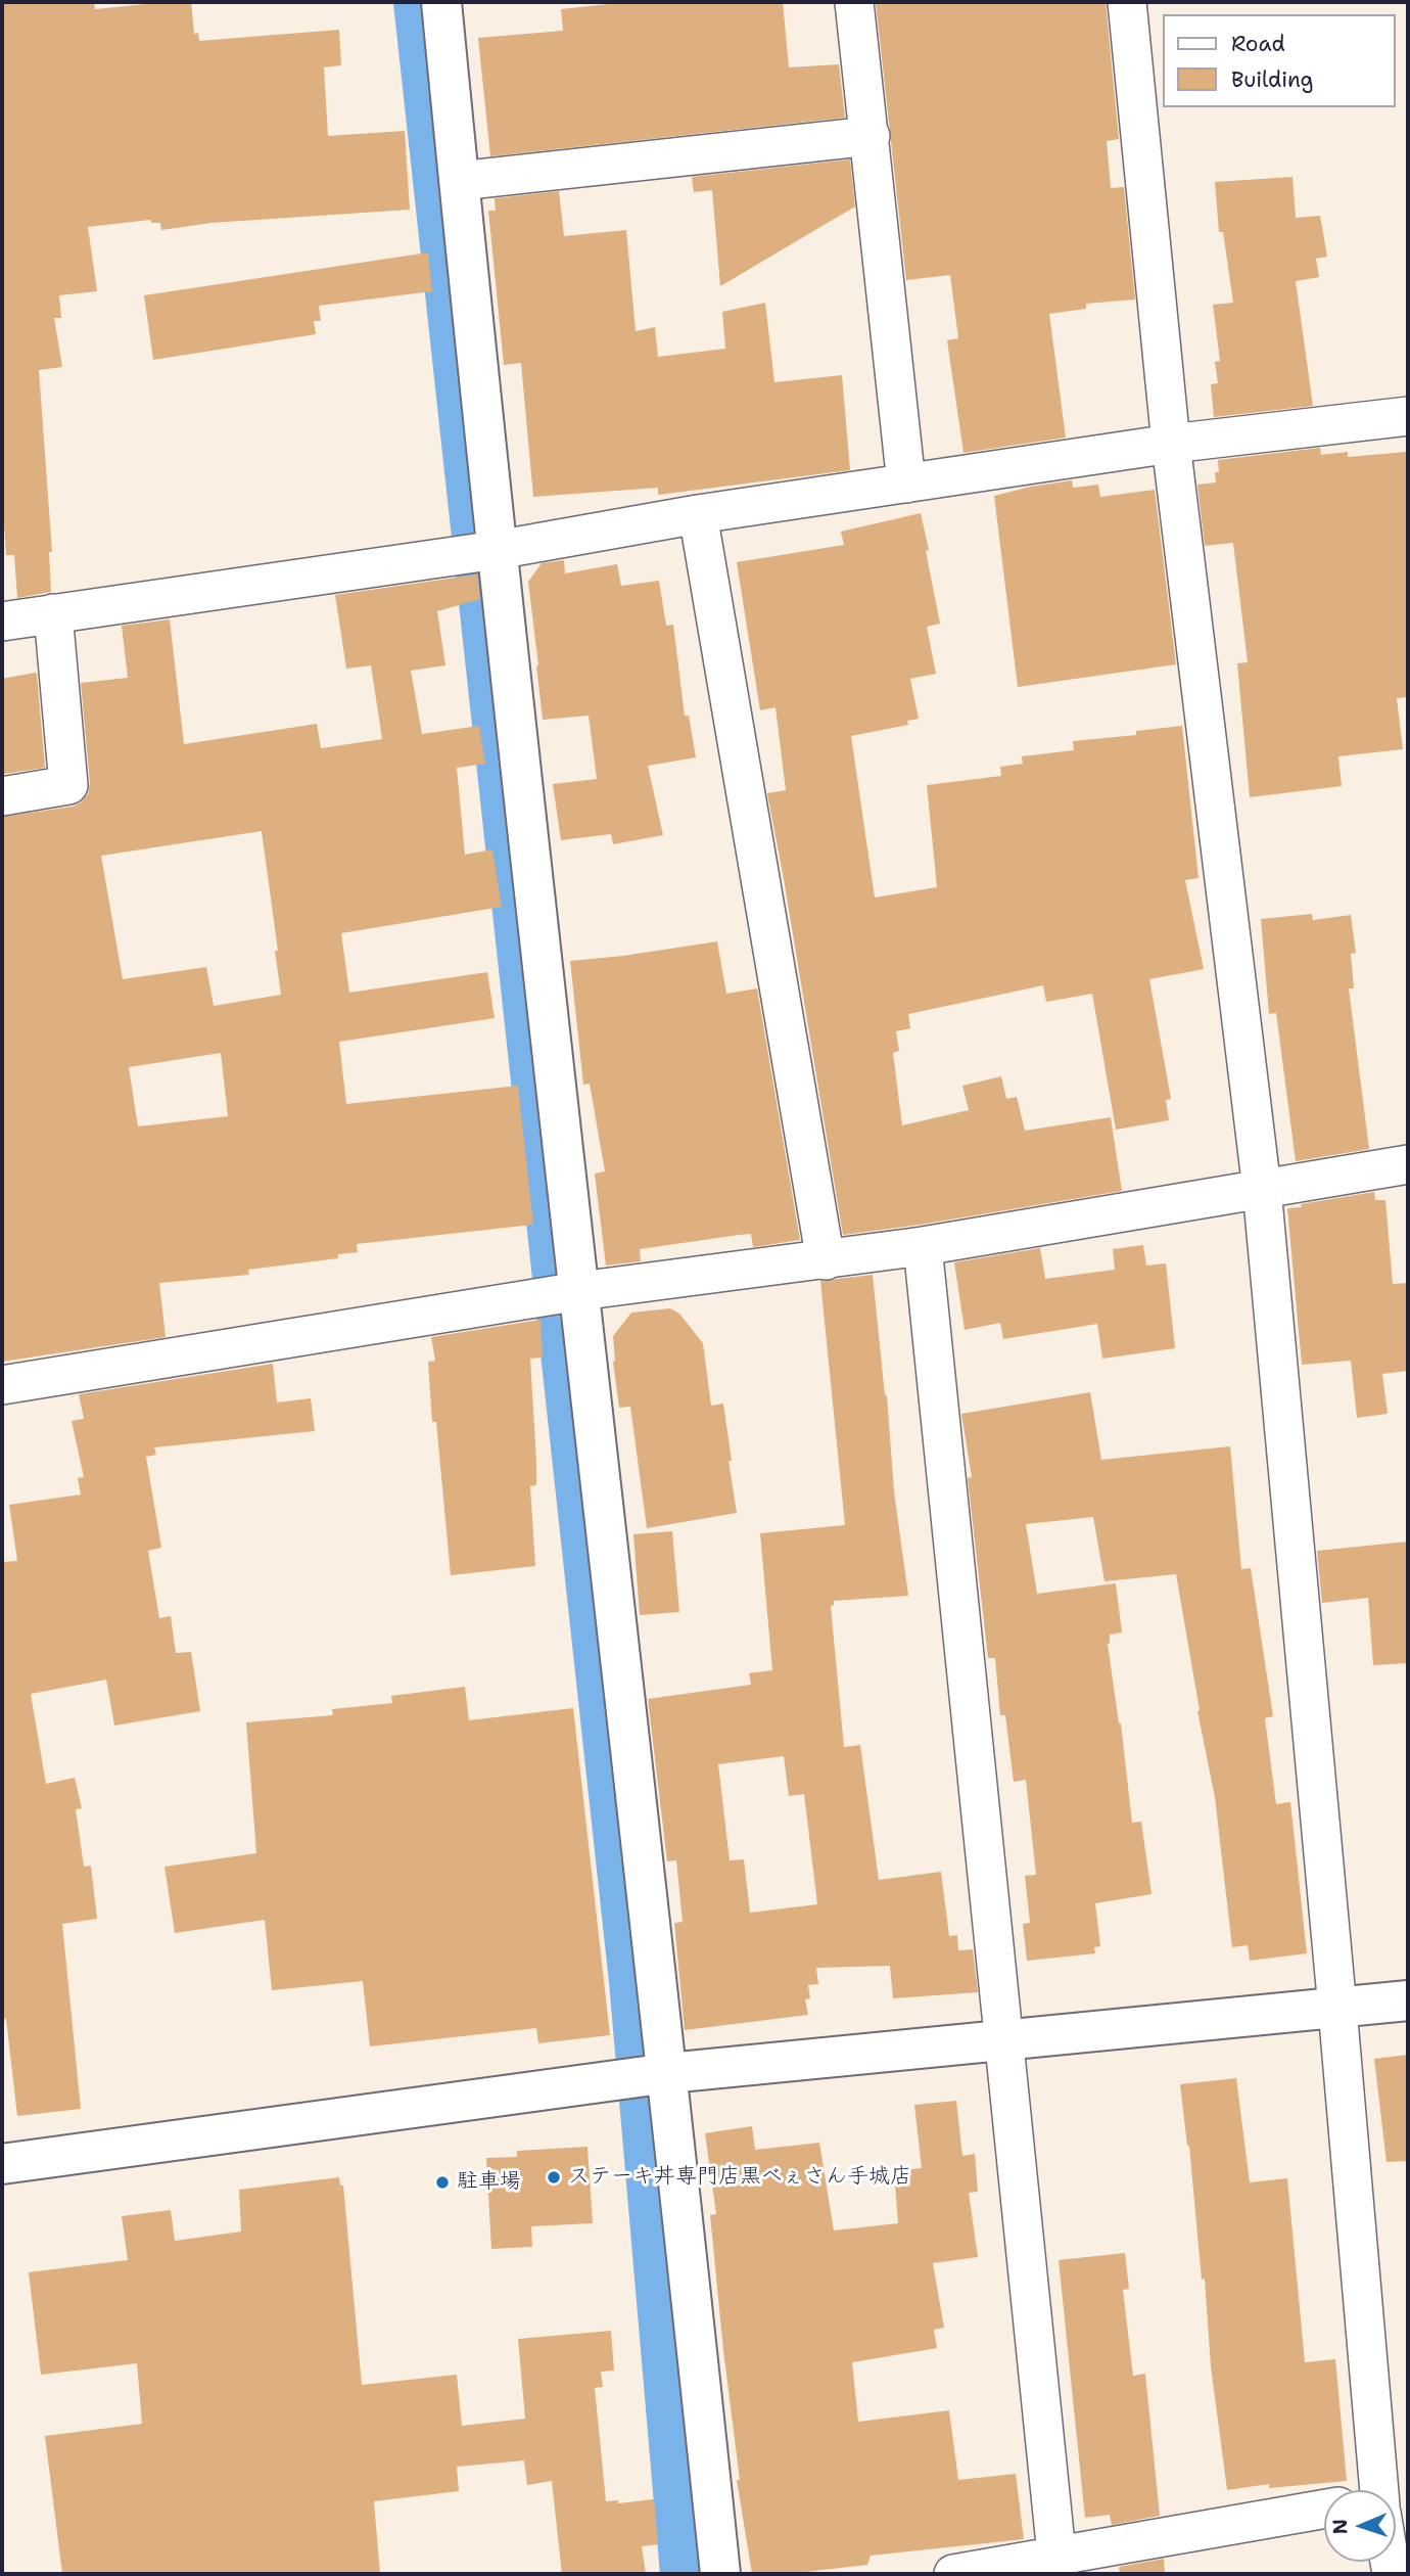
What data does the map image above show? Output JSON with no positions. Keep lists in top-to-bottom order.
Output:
{
  "places": ["ステーキ丼専門店黒べぇさん手城店", "駐車場"],
  "legend": ["Road", "Building"],
  "north": "left"
}
